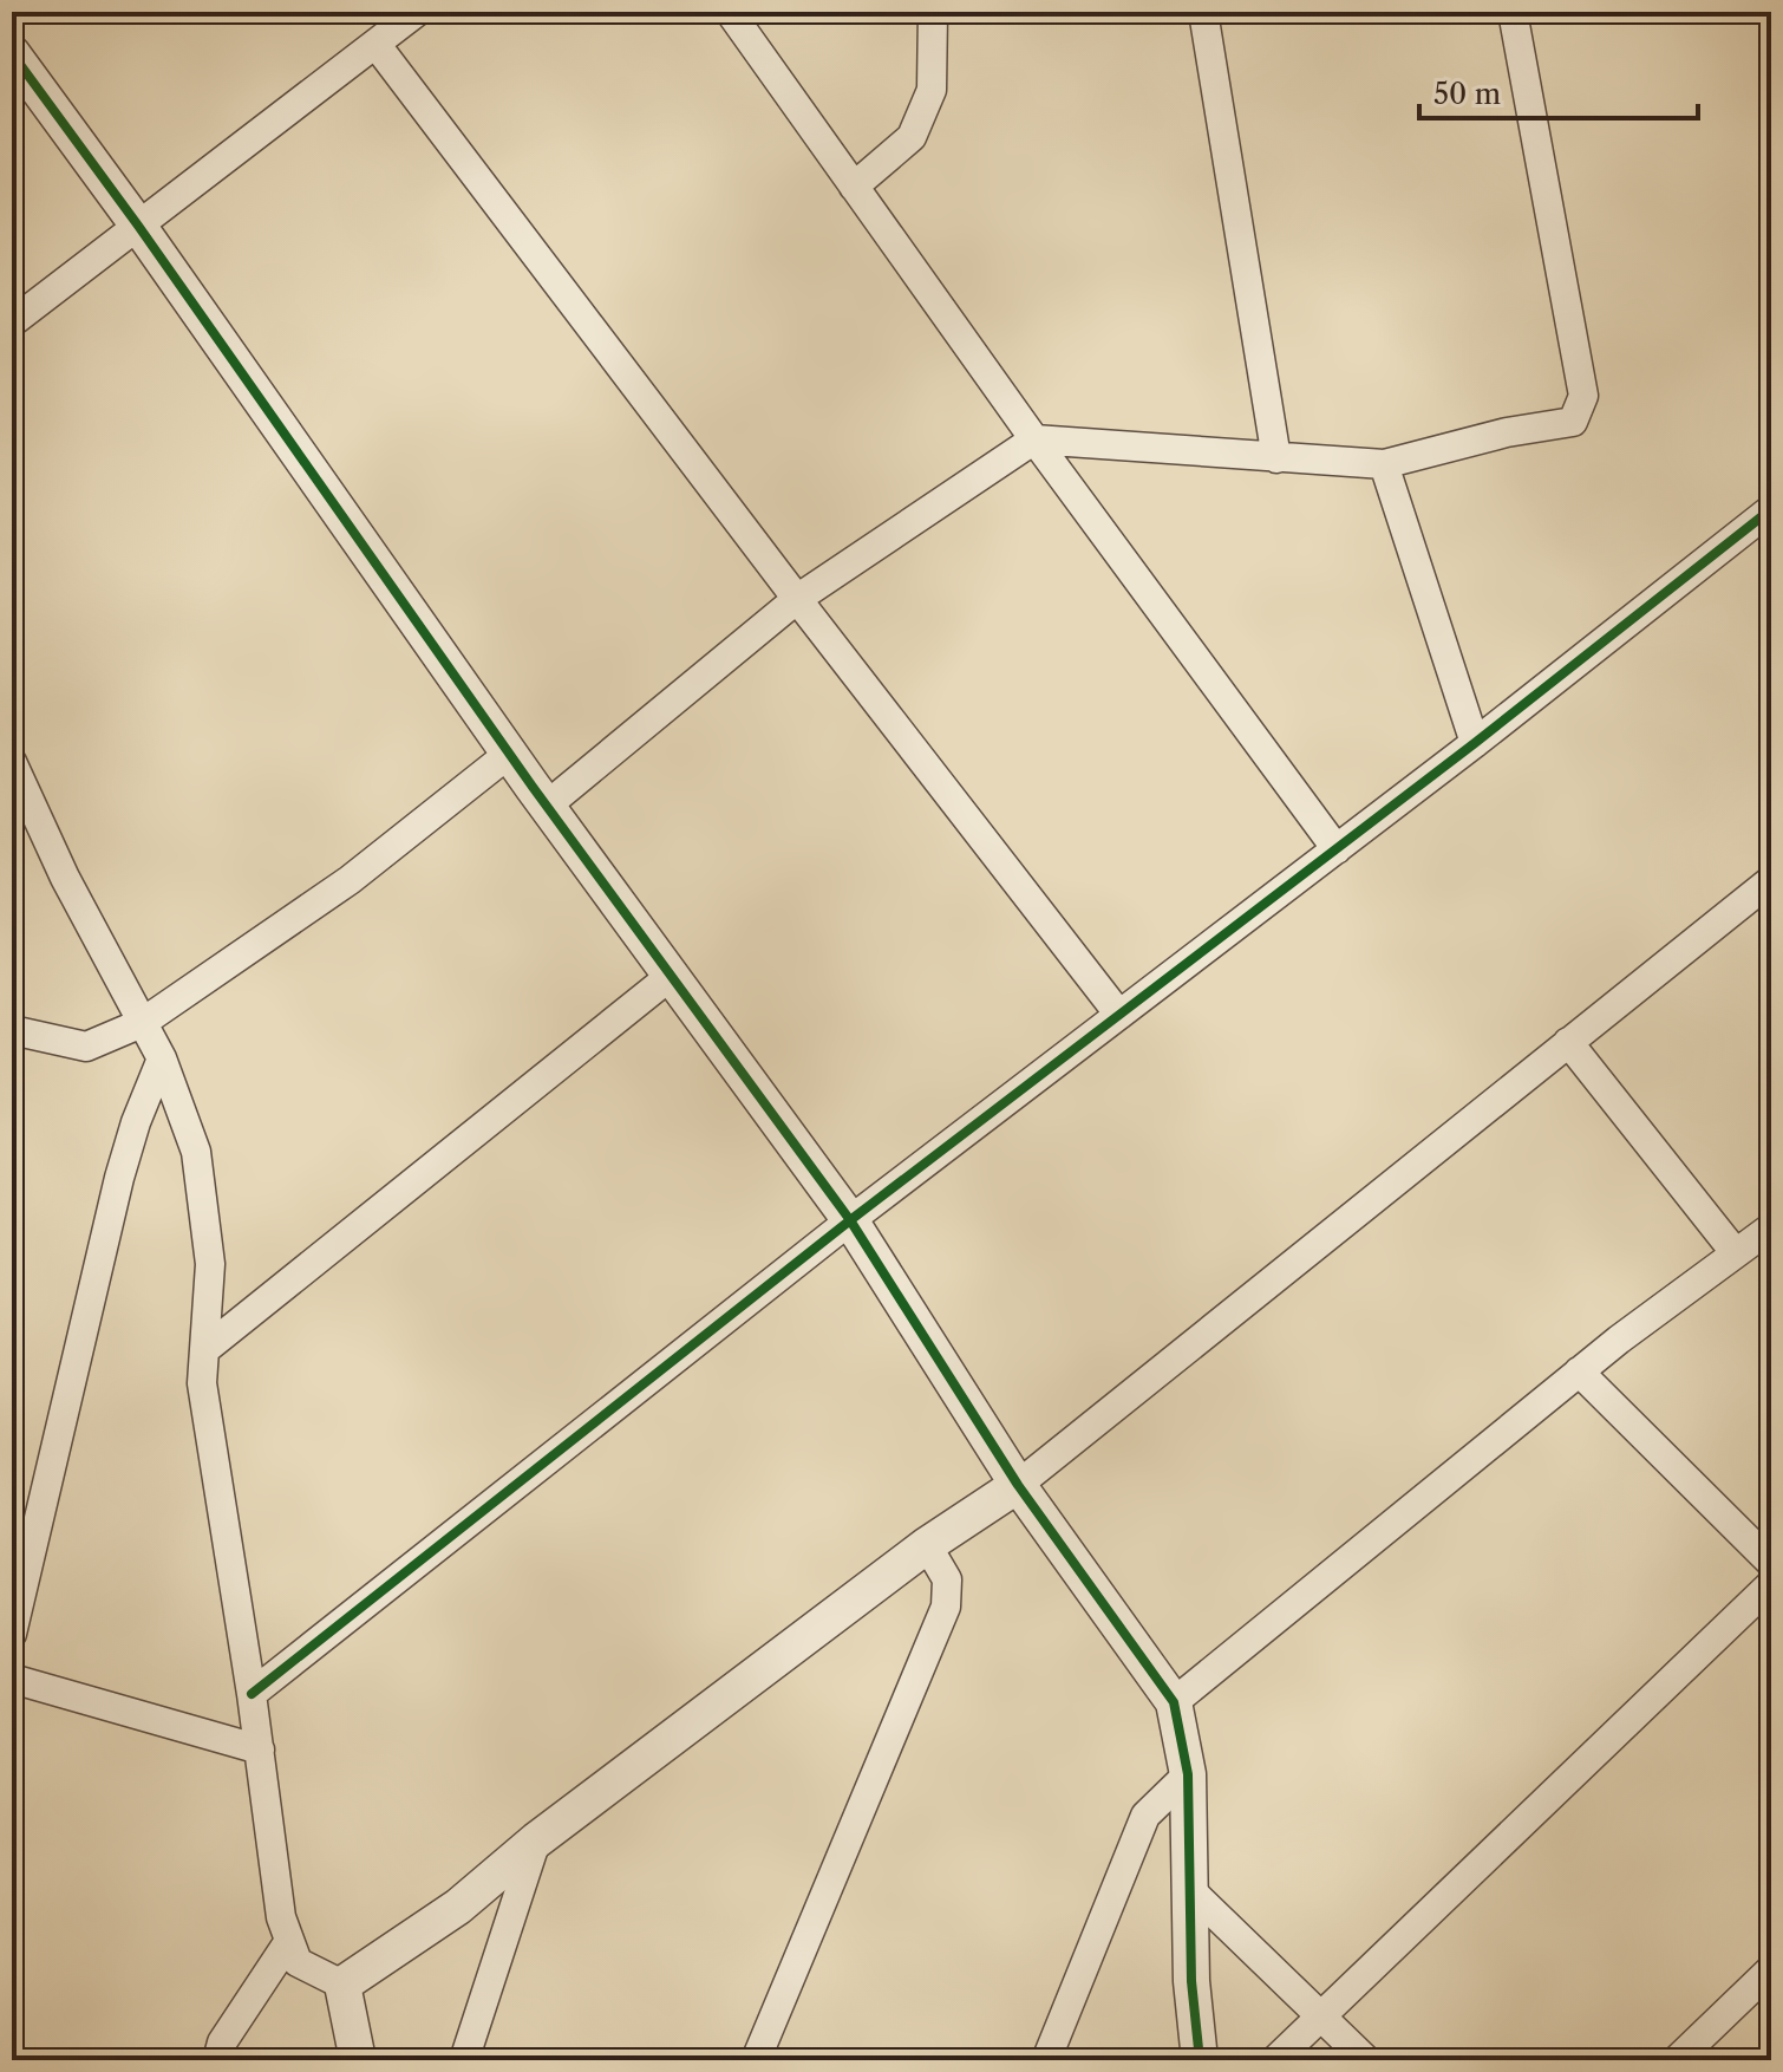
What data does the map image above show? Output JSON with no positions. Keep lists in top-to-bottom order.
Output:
{
  "scale_bar": "50 m"
}
